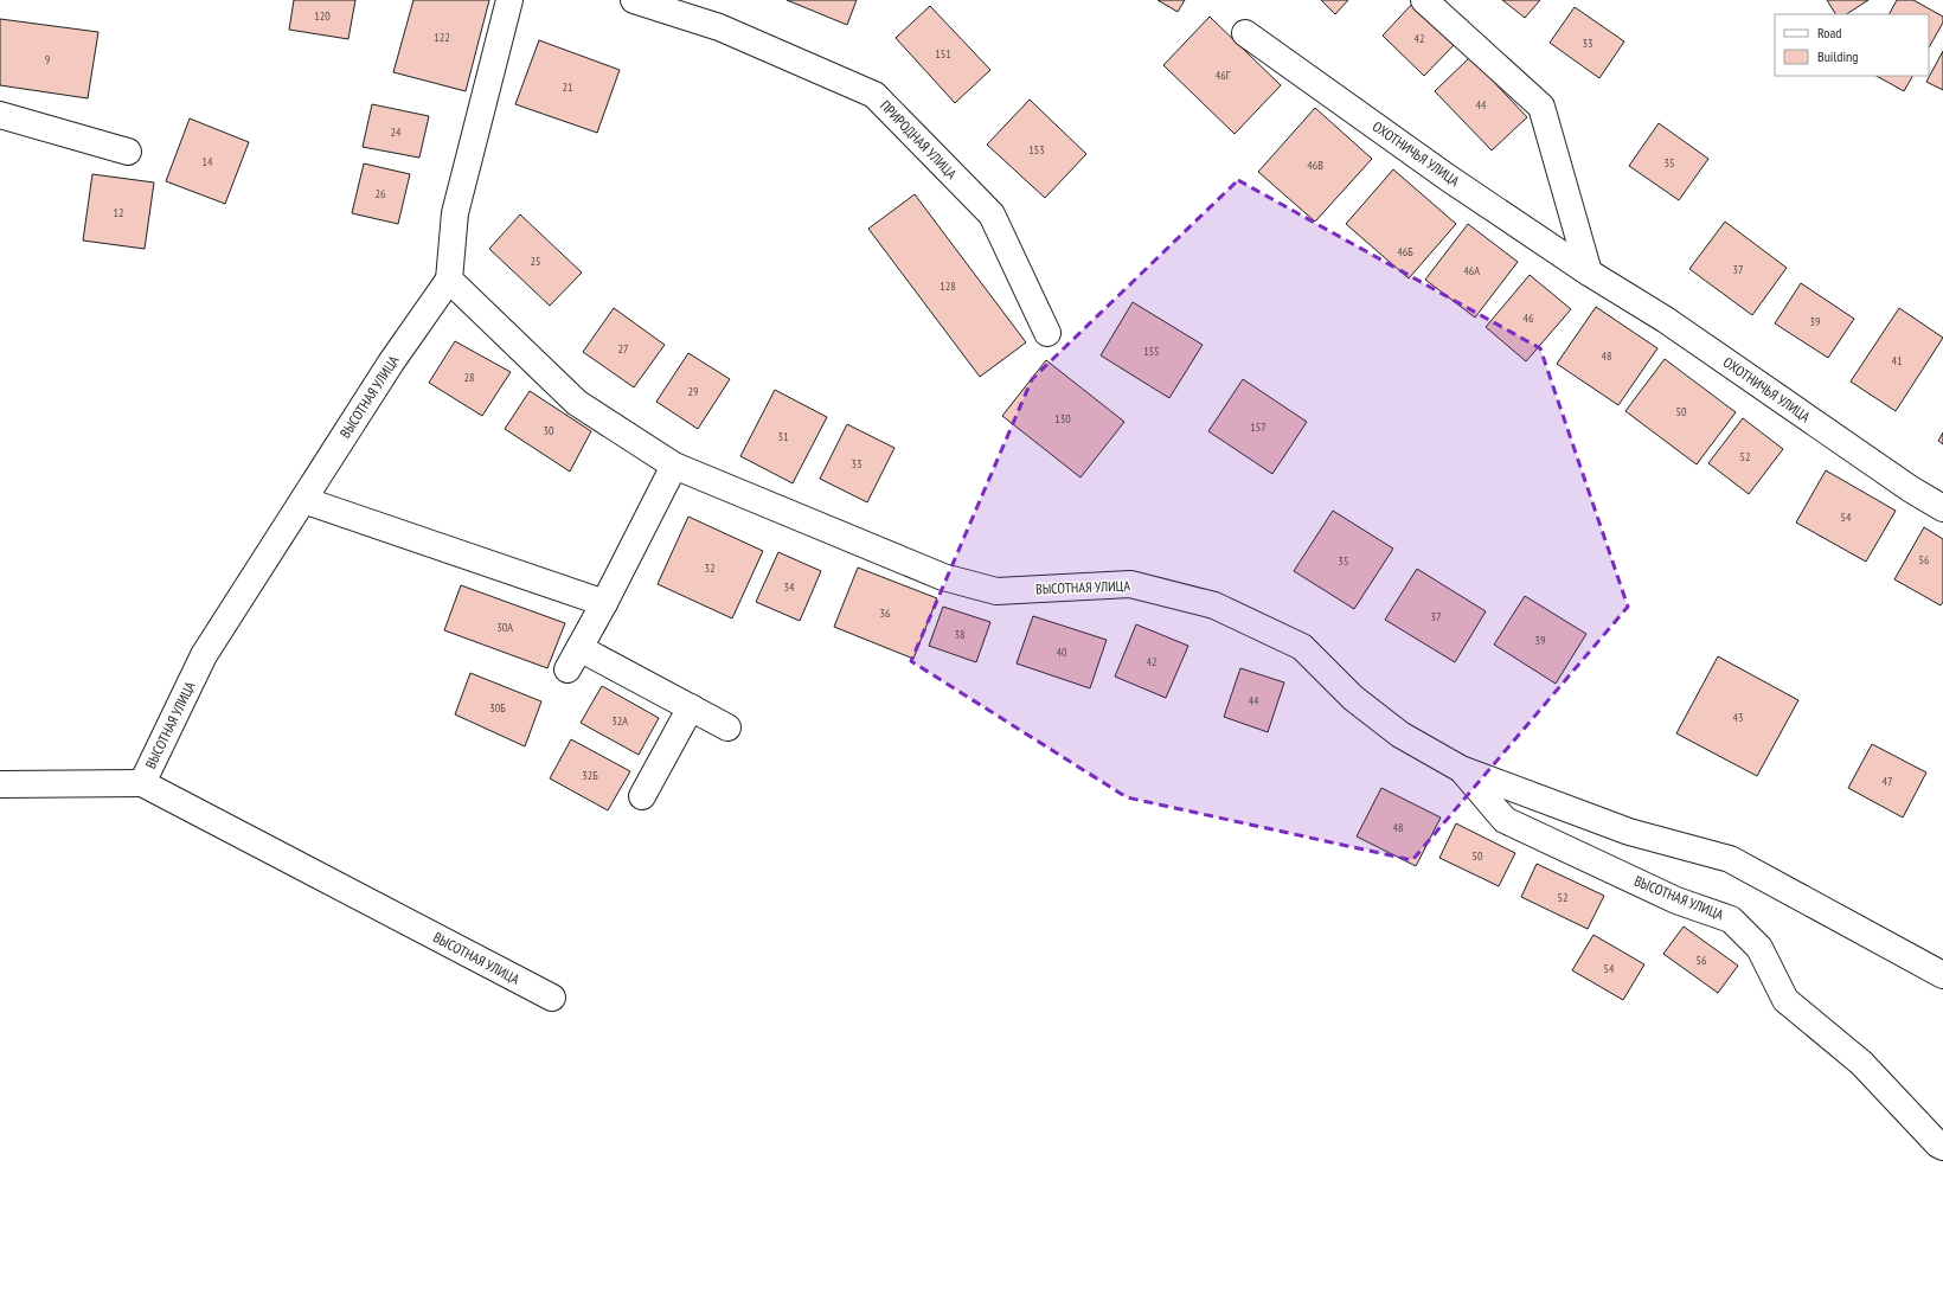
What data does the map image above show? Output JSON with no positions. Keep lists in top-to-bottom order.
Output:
{
  "streets": {
    "street": ["ПРИРОДНАЯ УЛИЦА", "ОХОТНИЧЬЯ УЛИЦА", "ВЫСОТНАЯ УЛИЦА"]
  },
  "house_numbers": [
    "120",
    "122",
    "42",
    "33",
    "151",
    "9",
    "46Г",
    "21",
    "44",
    "24",
    "153",
    "14",
    "35",
    "46В",
    "26",
    "12",
    "46Б",
    "25",
    "37",
    "46А",
    "128",
    "46",
    "39",
    "27",
    "155",
    "48",
    "41",
    "28",
    "29",
    "50",
    "130",
    "157",
    "30",
    "31",
    "52",
    "33",
    "54",
    "56",
    "35",
    "32",
    "34",
    "36",
    "37",
    "30А",
    "38",
    "39",
    "40",
    "42",
    "44",
    "30Б",
    "43",
    "32А",
    "32Б",
    "47",
    "48",
    "50",
    "52",
    "56",
    "54"
  ],
  "legend": ["Road", "Building"]
}
